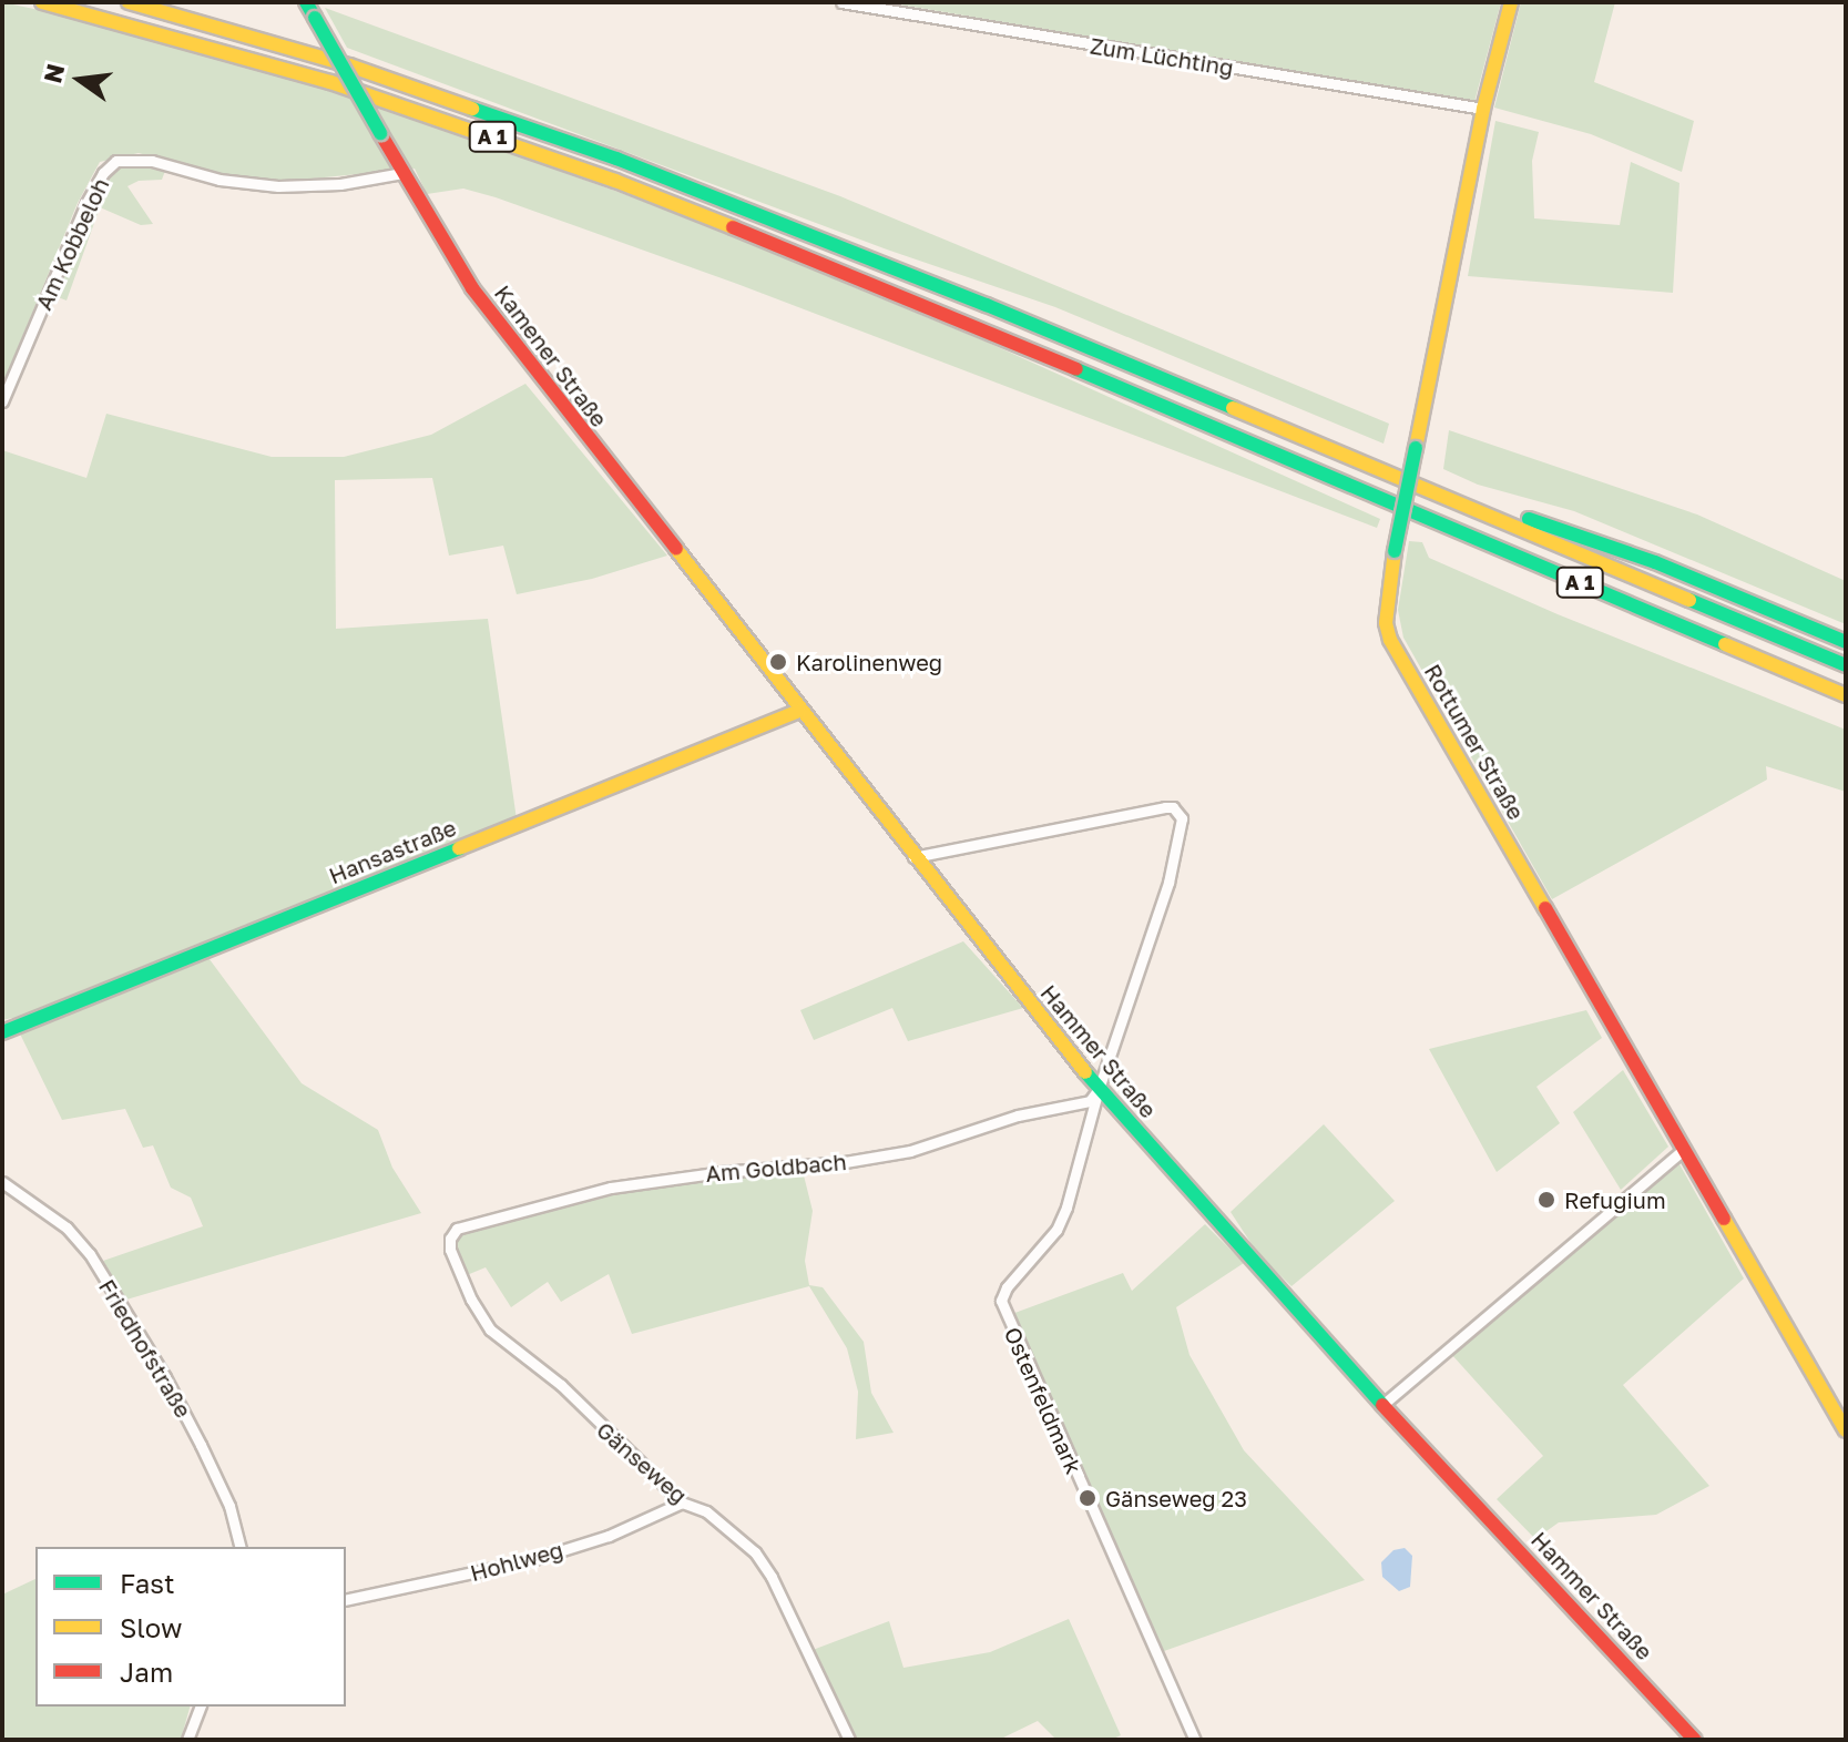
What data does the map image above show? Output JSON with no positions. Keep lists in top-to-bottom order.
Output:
{
  "streets": {
    "main road": [
      "A 1",
      "Kamener Straße",
      "Rottumer Straße",
      "Hansastraße",
      "Hammer Straße"
    ],
    "street": [
      "Zum Lüchting",
      "Am Kobbeloh",
      "Am Goldbach",
      "Friedhofstraße",
      "Ostenfeldmark",
      "Gänseweg",
      "Hohlweg"
    ]
  },
  "crossings": [
    ["Zum Lüchting", "Rottumer Straße"],
    ["Am Kobbeloh", "Kamener Straße"],
    ["Kamener Straße", "Hansastraße"],
    ["Kamener Straße", "Hammer Straße"],
    ["Hansastraße", "Hammer Straße"],
    ["Hammer Straße", "Am Goldbach"],
    ["Hammer Straße", "Ostenfeldmark"],
    ["Am Goldbach", "Ostenfeldmark"],
    ["Am Goldbach", "Gänseweg"],
    ["Gänseweg", "Hohlweg"]
  ],
  "places": ["Karolinenweg", "Refugium", "Gänseweg 23"],
  "legend": ["Fast", "Slow", "Jam"],
  "north": "left"
}
